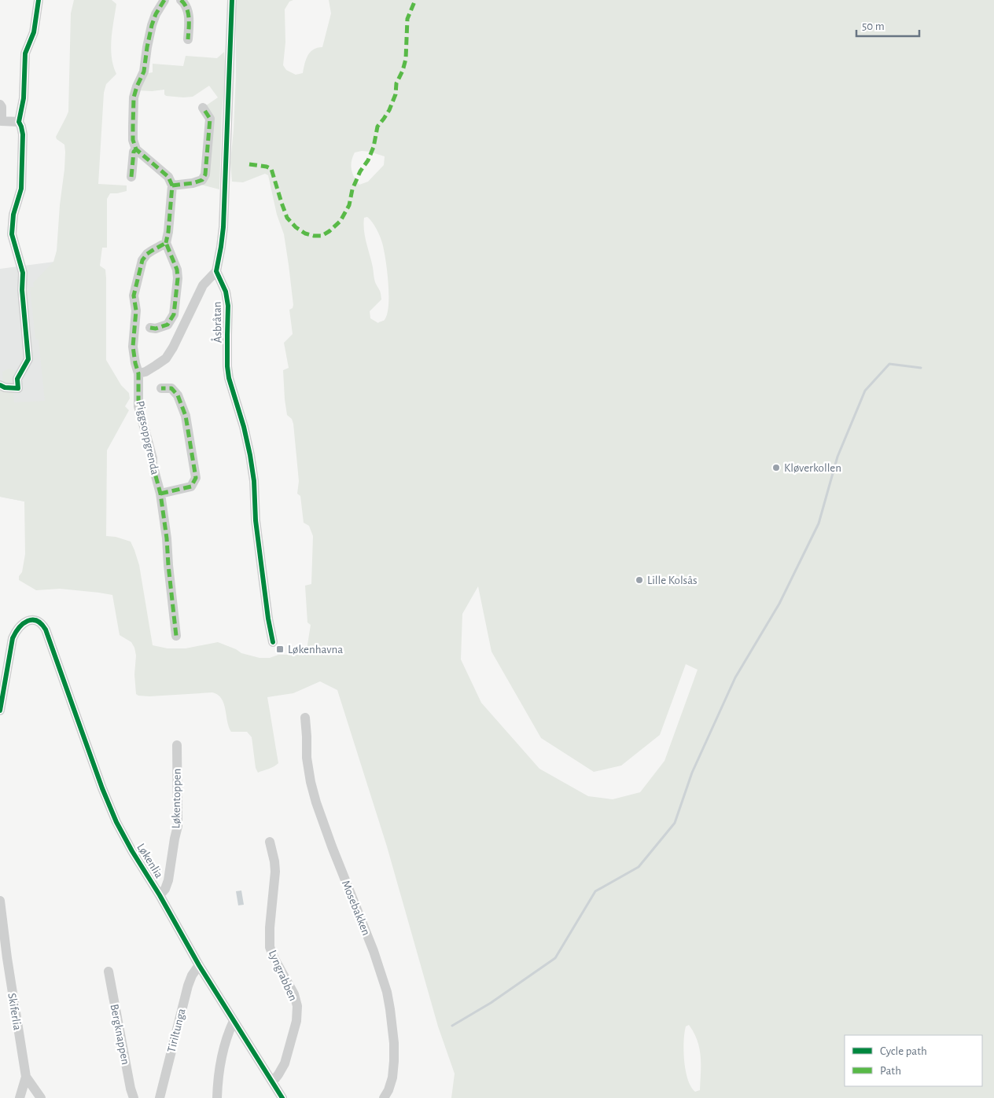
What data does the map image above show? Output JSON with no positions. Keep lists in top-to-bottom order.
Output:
{
  "streets": {
    "street": [
      "Åsbråtan",
      "Piggsoppgrenda",
      "Løkentoppen",
      "Løkenlia",
      "Mosebakken",
      "Lyngrabben",
      "Skiferlia",
      "Tiriltunga",
      "Bergknappen"
    ]
  },
  "crossings": [
    ["Løkentoppen", "Løkenlia"],
    ["Løkenlia", "Lyngrabben"],
    ["Løkenlia", "Tiriltunga"]
  ],
  "places": {
    "other": ["Kløverkollen", "Lille Kolsås"],
    "transit": ["Løkenhavna"]
  },
  "legend": ["Cycle path", "Path"],
  "scale_bar": "50 m"
}
